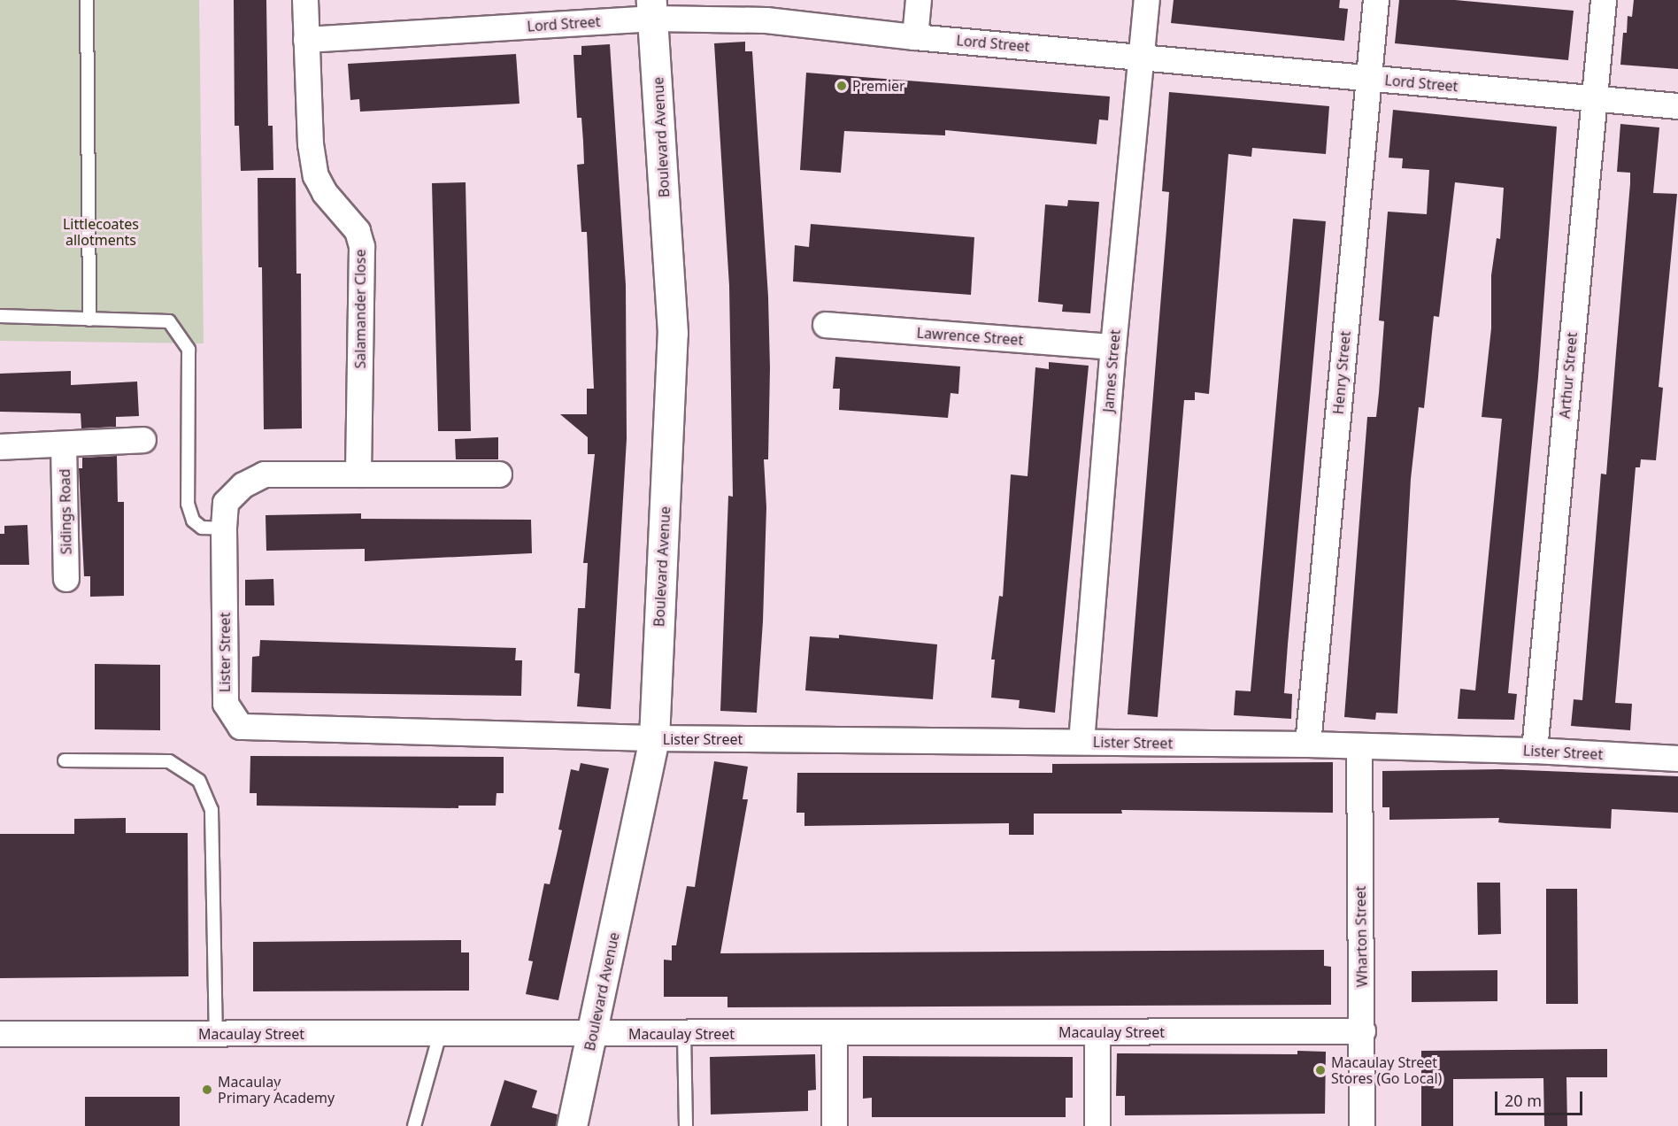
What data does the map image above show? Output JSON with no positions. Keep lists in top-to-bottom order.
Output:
{
  "streets": {
    "street": [
      "Lord Street",
      "Boulevard Avenue",
      "Salamander Close",
      "Lawrence Street",
      "James Street",
      "Henry Street",
      "Arthur Street",
      "Sidings Road",
      "Lister Street",
      "Wharton Street",
      "Macaulay Street"
    ]
  },
  "crossings": [
    ["Lord Street", "Boulevard Avenue"],
    ["Lord Street", "Salamander Close"],
    ["Lord Street", "James Street"],
    ["Lord Street", "Henry Street"],
    ["Lord Street", "Arthur Street"],
    ["Boulevard Avenue", "Lister Street"],
    ["Boulevard Avenue", "Macaulay Street"],
    ["Salamander Close", "Lister Street"],
    ["Lawrence Street", "James Street"],
    ["James Street", "Lister Street"],
    ["Henry Street", "Lister Street"],
    ["Arthur Street", "Lister Street"],
    ["Lister Street", "Wharton Street"],
    ["Wharton Street", "Macaulay Street"]
  ],
  "parks": ["Littlecoates allotments"],
  "places": ["Premier", "Macaulay Street Stores (Go Local)", "Macaulay Primary Academy"],
  "scale_bar": "20 m"
}
